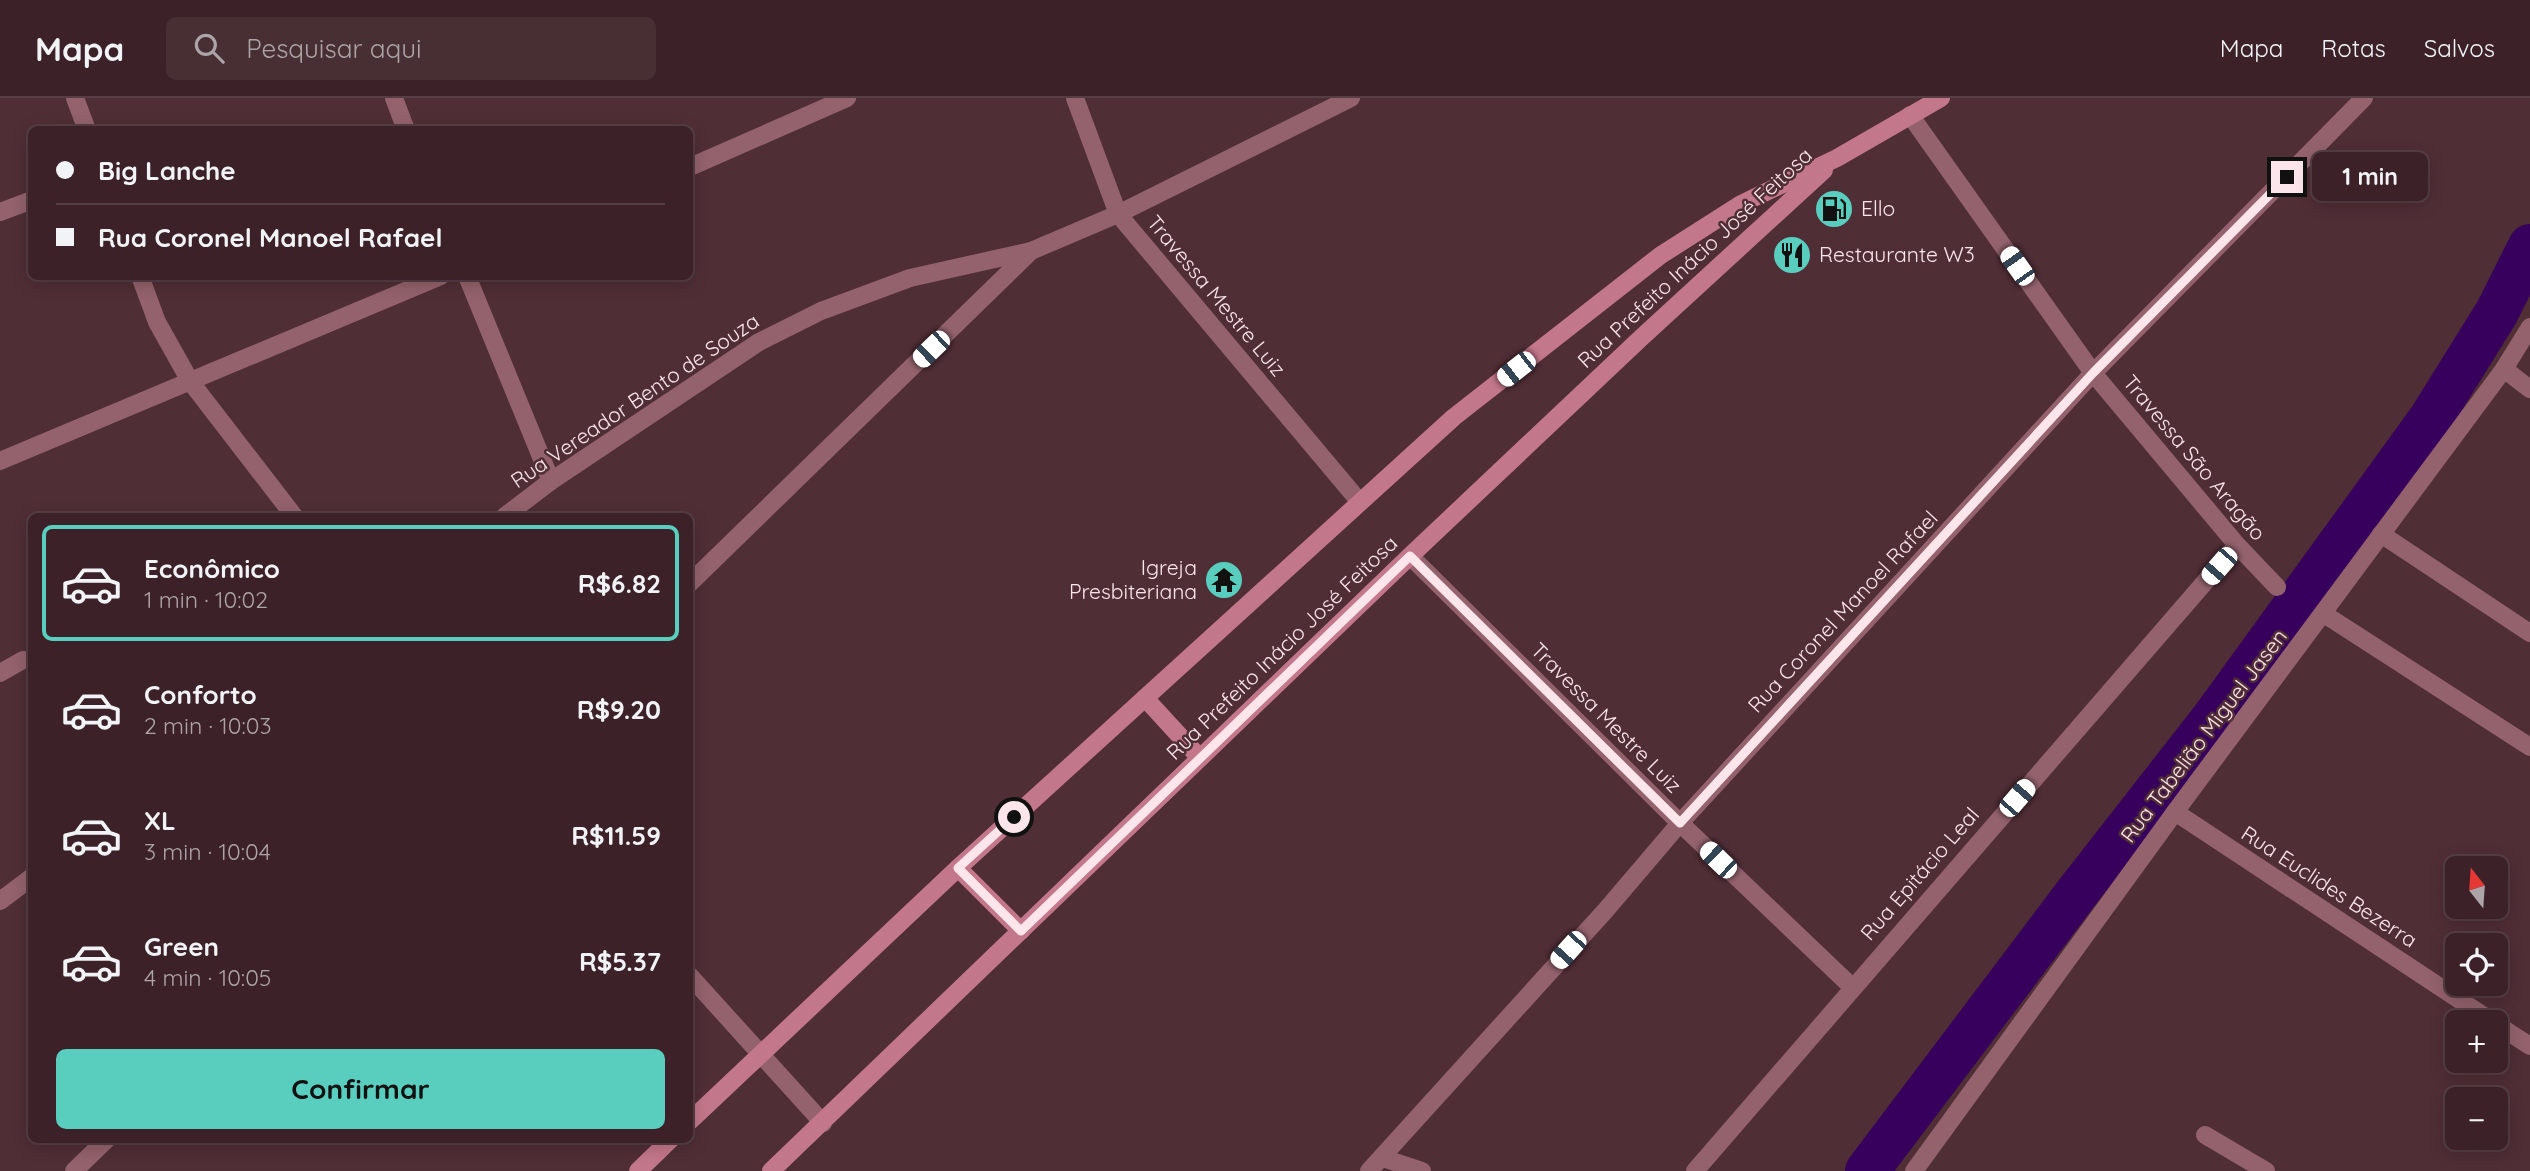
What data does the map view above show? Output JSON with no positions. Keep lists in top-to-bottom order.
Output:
{
  "streets": {
    "main road": ["Rua Prefeito Inácio José Feitosa"],
    "street": [
      "Travessa Mestre Luiz",
      "Rua Vereador Bento de Souza",
      "Travessa São Aragão",
      "Rua Coronel Manoel Rafael",
      "Rua Tabelião Miguel Jasen",
      "Rua Epitácio Leal",
      "Rua Euclides Bezerra"
    ]
  },
  "crossings": [
    ["Rua Prefeito Inácio José Feitosa", "Travessa Mestre Luiz"],
    ["Travessa Mestre Luiz", "Rua Coronel Manoel Rafael"],
    ["Travessa Mestre Luiz", "Rua Epitácio Leal"],
    ["Travessa São Aragão", "Rua Coronel Manoel Rafael"],
    ["Travessa São Aragão", "Rua Epitácio Leal"],
    ["Rua Tabelião Miguel Jasen", "Rua Euclides Bezerra"]
  ],
  "places": {
    "fuel station": ["Ello"],
    "restaurant": ["Restaurante W3"],
    "temple": ["Igreja Presbiteriana"]
  },
  "north": "top",
  "page": {
    "header": "Mapa",
    "search": "Pesquisar aqui",
    "nav": ["Mapa", "Rotas", "Salvos"],
    "banner": ["Big Lanche", "Rua Coronel Manoel Rafael"],
    "bubble": "1 min",
    "list": [
      {
        "name": "Econômico",
        "note": "1 min · 10:02",
        "value": "R$6.82"
      },
      {
        "name": "Conforto",
        "note": "2 min · 10:03",
        "value": "R$9.20"
      },
      {
        "name": "XL",
        "note": "3 min · 10:04",
        "value": "R$11.59"
      },
      {
        "name": "Green",
        "note": "4 min · 10:05",
        "value": "R$5.37"
      }
    ],
    "map_buttons": ["+", "−"],
    "buttons": "Confirmar"
  }
}
